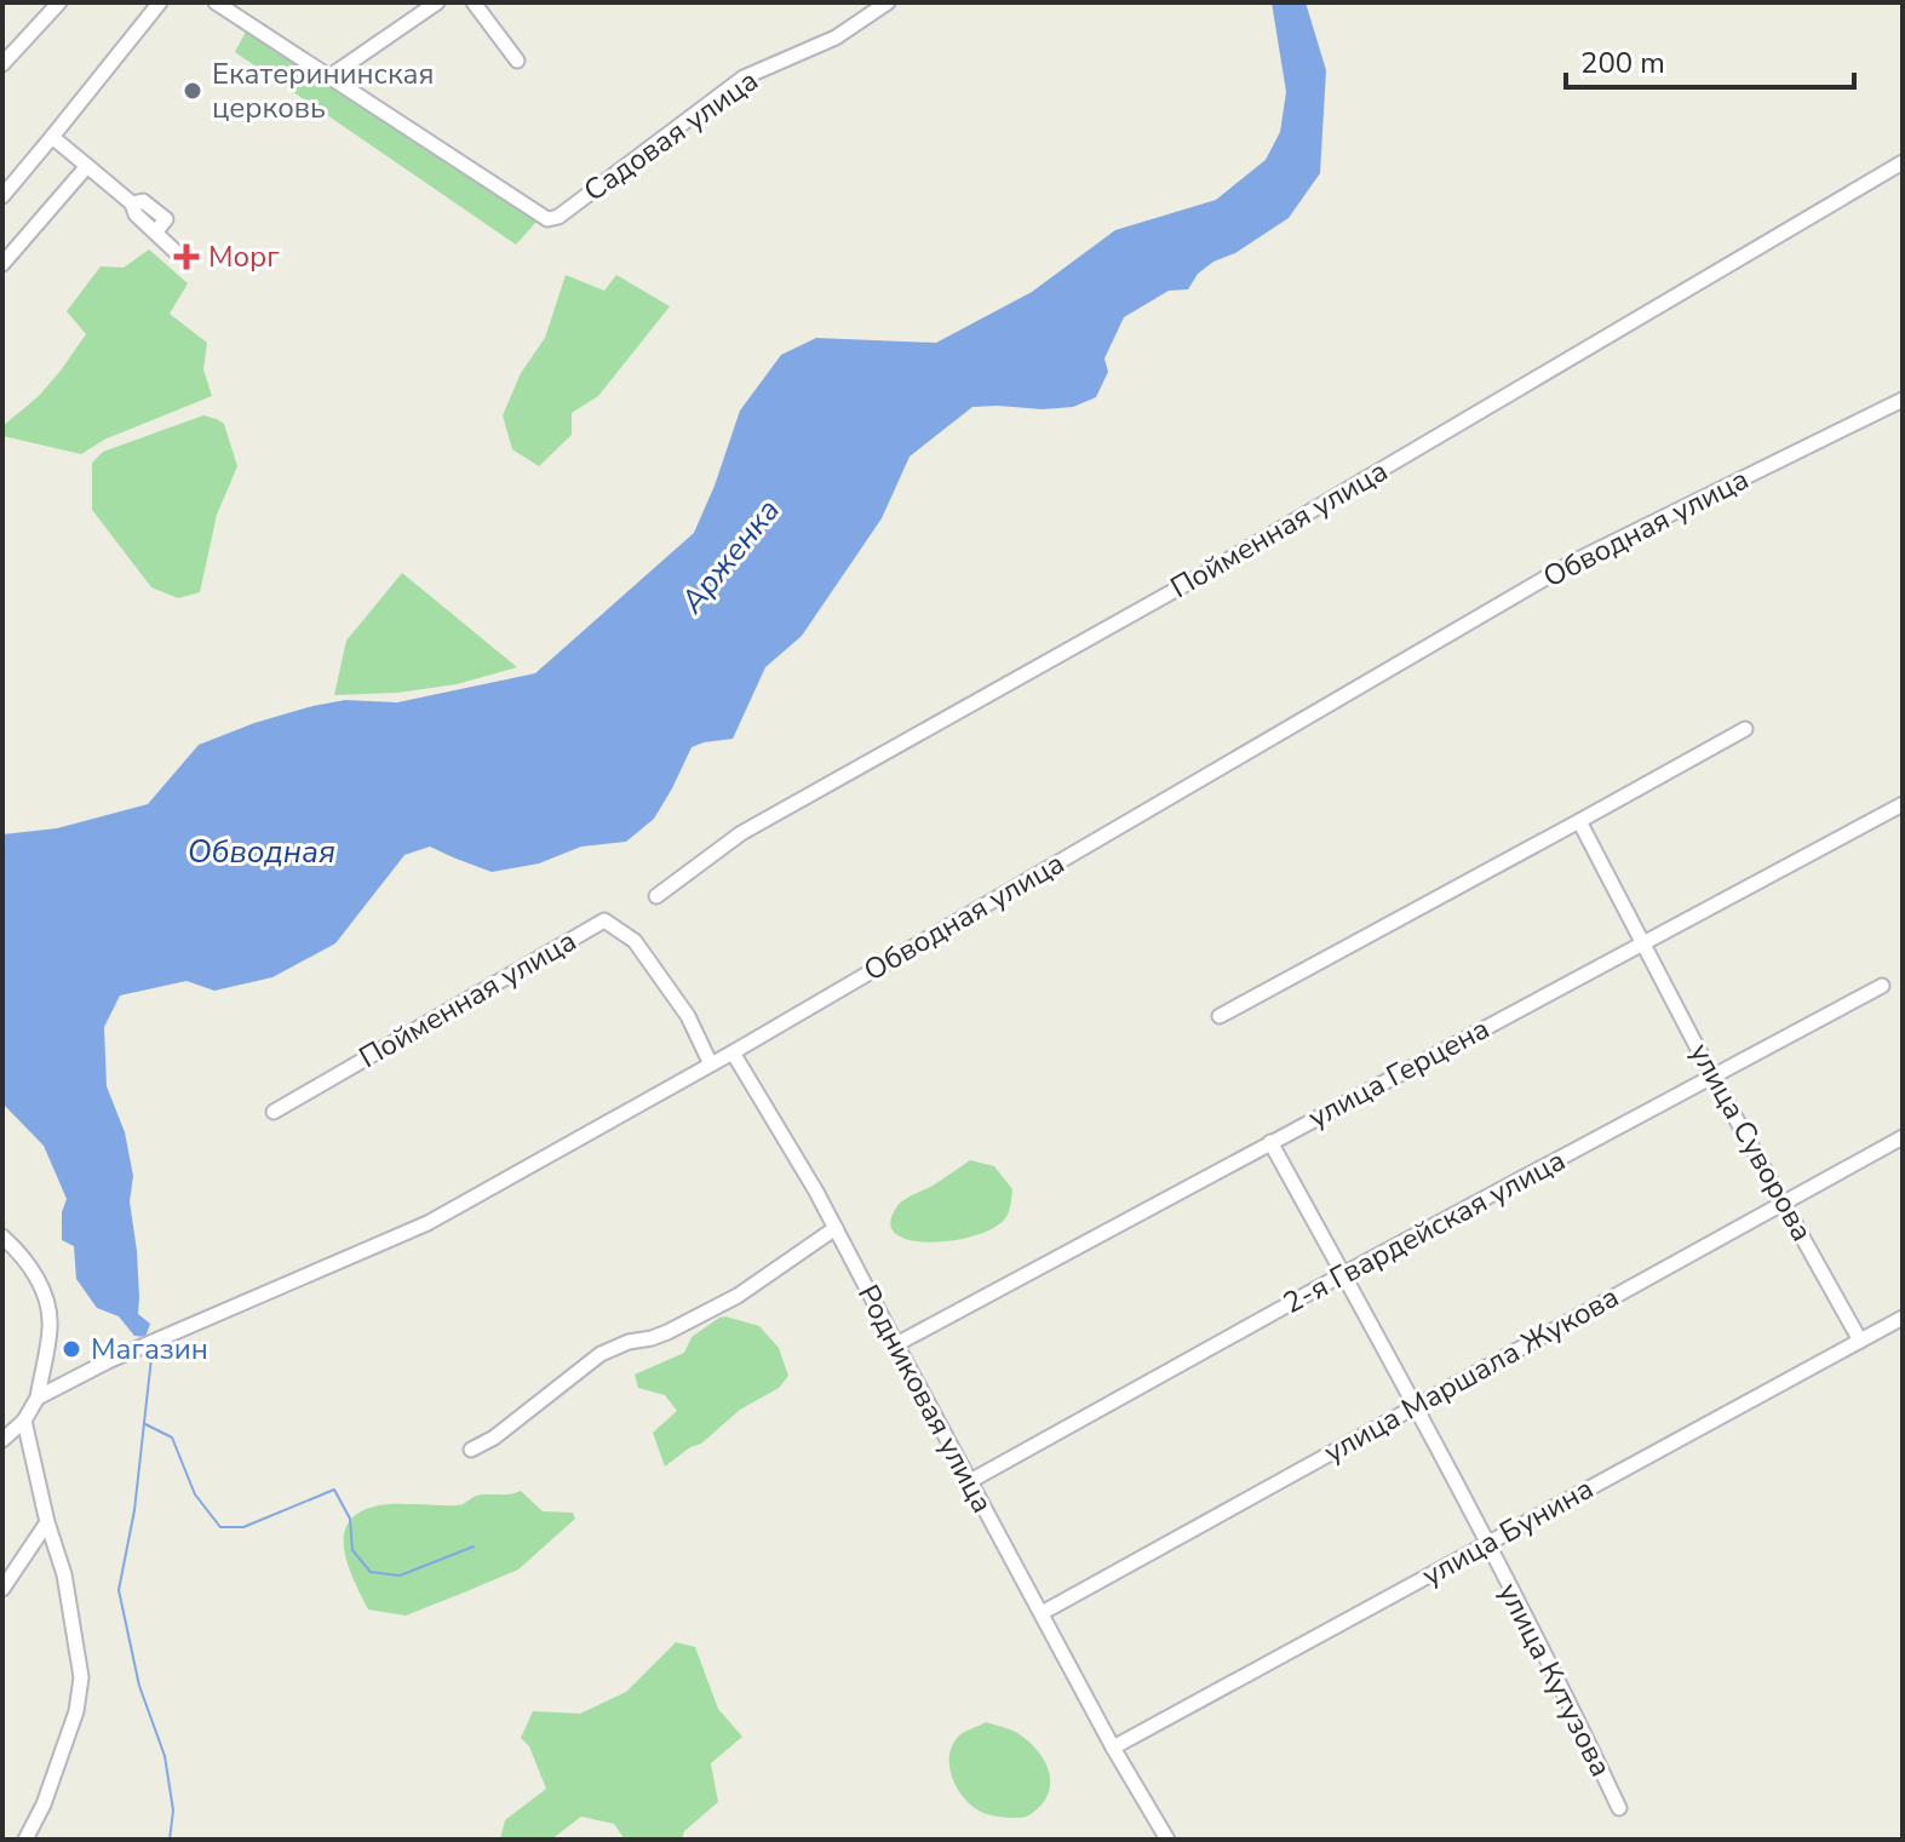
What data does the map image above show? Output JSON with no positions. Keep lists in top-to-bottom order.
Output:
{
  "streets": {
    "street": [
      "Садовая улица",
      "Обводная улица",
      "Пойменная улица",
      "улица Герцена",
      "улица Суворова",
      "2-я Гвардейская улица",
      "улица Маршала Жукова",
      "Родниковая улица",
      "улица Бунина",
      "улица Кутузова"
    ]
  },
  "crossings": [
    ["Обводная улица", "Пойменная улица"],
    ["Обводная улица", "Родниковая улица"],
    ["улица Герцена", "улица Суворова"],
    ["улица Герцена", "Родниковая улица"],
    ["улица Герцена", "улица Кутузова"],
    ["улица Суворова", "2-я Гвардейская улица"],
    ["улица Суворова", "улица Маршала Жукова"],
    ["улица Суворова", "улица Бунина"],
    ["2-я Гвардейская улица", "Родниковая улица"],
    ["2-я Гвардейская улица", "улица Кутузова"],
    ["улица Маршала Жукова", "Родниковая улица"],
    ["улица Маршала Жукова", "улица Кутузова"],
    ["Родниковая улица", "улица Бунина"],
    ["улица Бунина", "улица Кутузова"]
  ],
  "water": ["Арженка", "Обводная"],
  "places": {
    "other": ["Екатерининская церковь", "Магазин"],
    "health": ["Морг"]
  },
  "scale_bar": "200 m"
}
